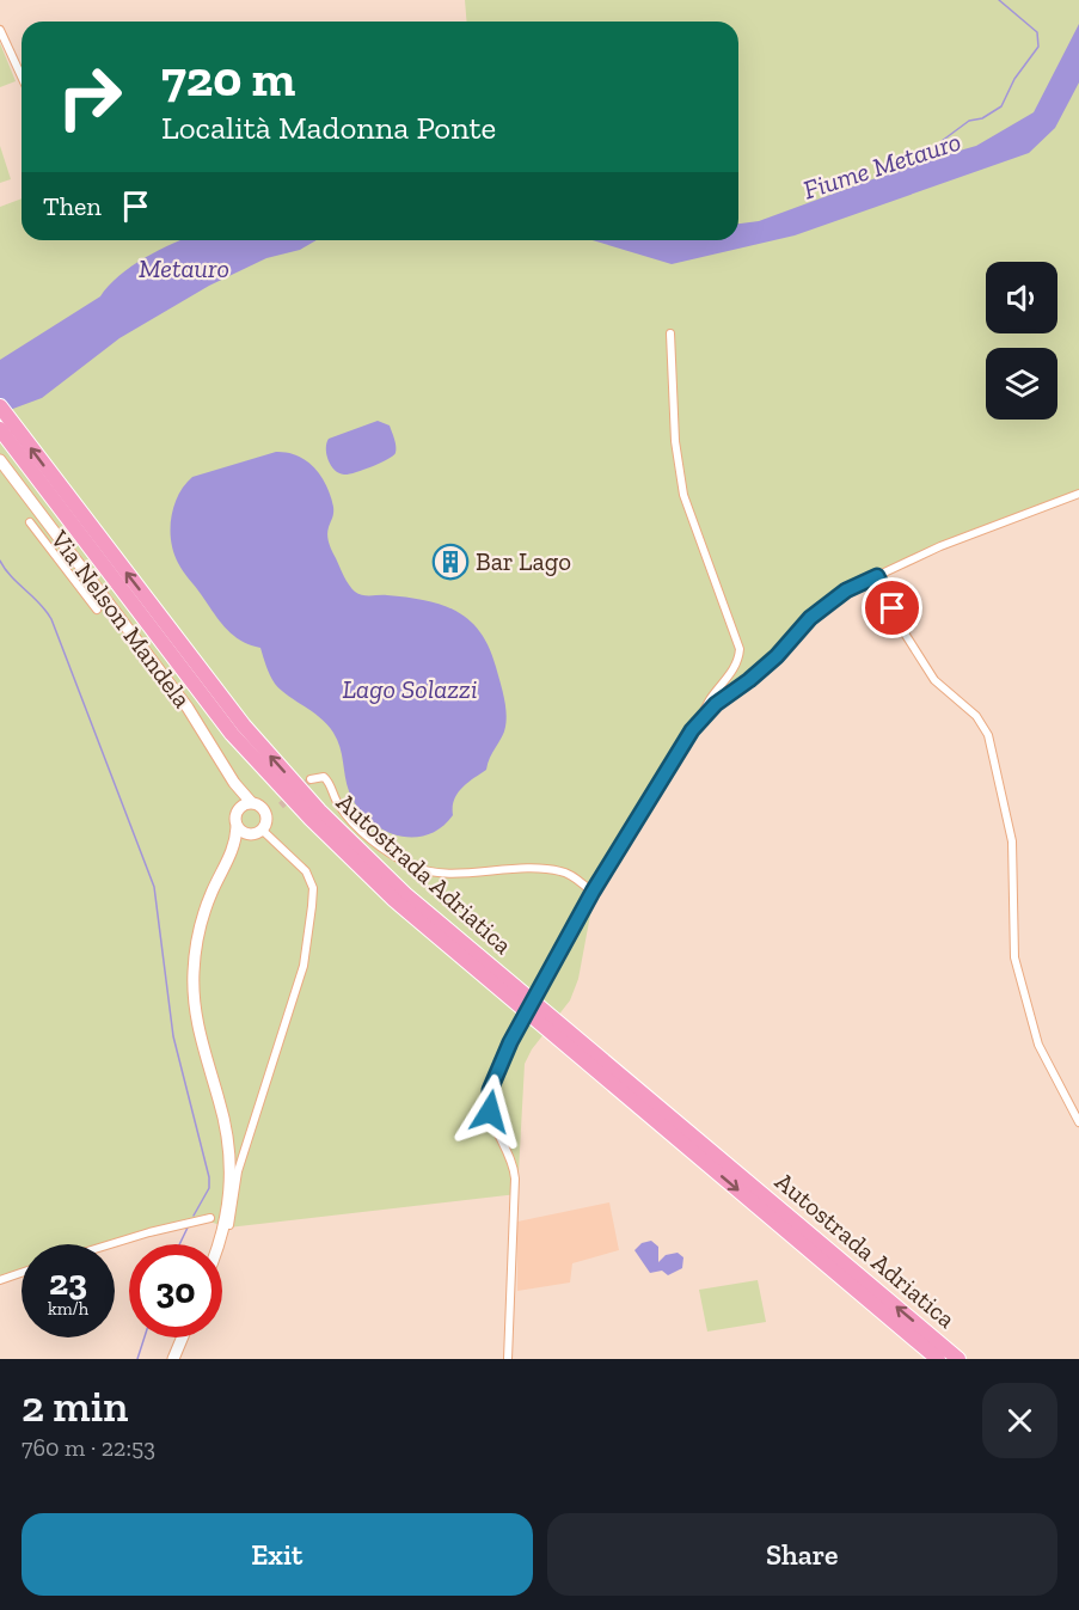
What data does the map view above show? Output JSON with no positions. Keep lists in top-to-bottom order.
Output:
{
  "streets": {
    "highway": ["Autostrada Adriatica"],
    "main road": ["Via Nelson Mandela"]
  },
  "water": ["Fiume Metauro", "Metauro", "Lago Solazzi"],
  "places": {
    "building": ["Bar Lago"]
  },
  "page": {
    "turn": ["720 m", "Località Madonna Ponte"],
    "then": "Then",
    "speed": "23 km/h",
    "limit": "30",
    "heading": ["2 min", "760 m · 22:53"],
    "buttons": ["Exit", "Share"]
  }
}
